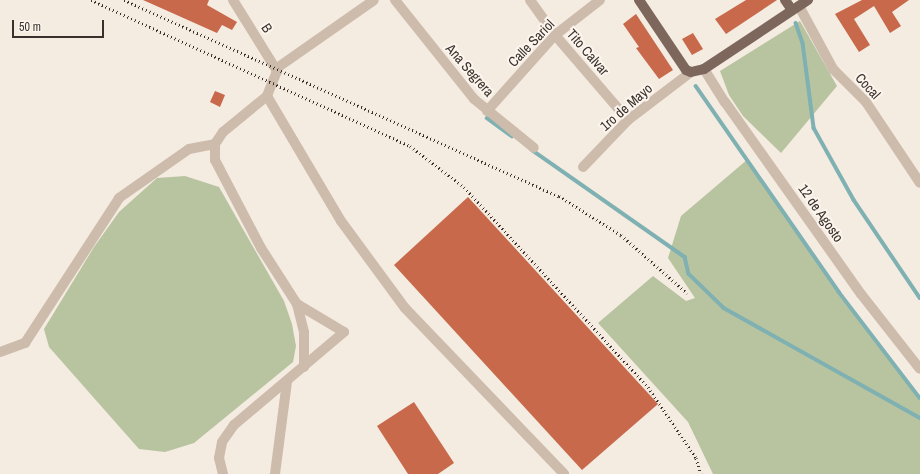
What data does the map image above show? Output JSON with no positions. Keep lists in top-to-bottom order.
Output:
{
  "streets": {
    "main road": ["Cocal"],
    "street": [
      "B",
      "Calle Sariol",
      "Tito Calvar",
      "Ana Segrera",
      "1ro de Mayo",
      "12 de Agosto"
    ]
  },
  "crossings": [
    ["Calle Sariol", "Tito Calvar"],
    ["Calle Sariol", "Ana Segrera"],
    ["Tito Calvar", "1ro de Mayo"]
  ],
  "scale_bar": "50 m"
}
